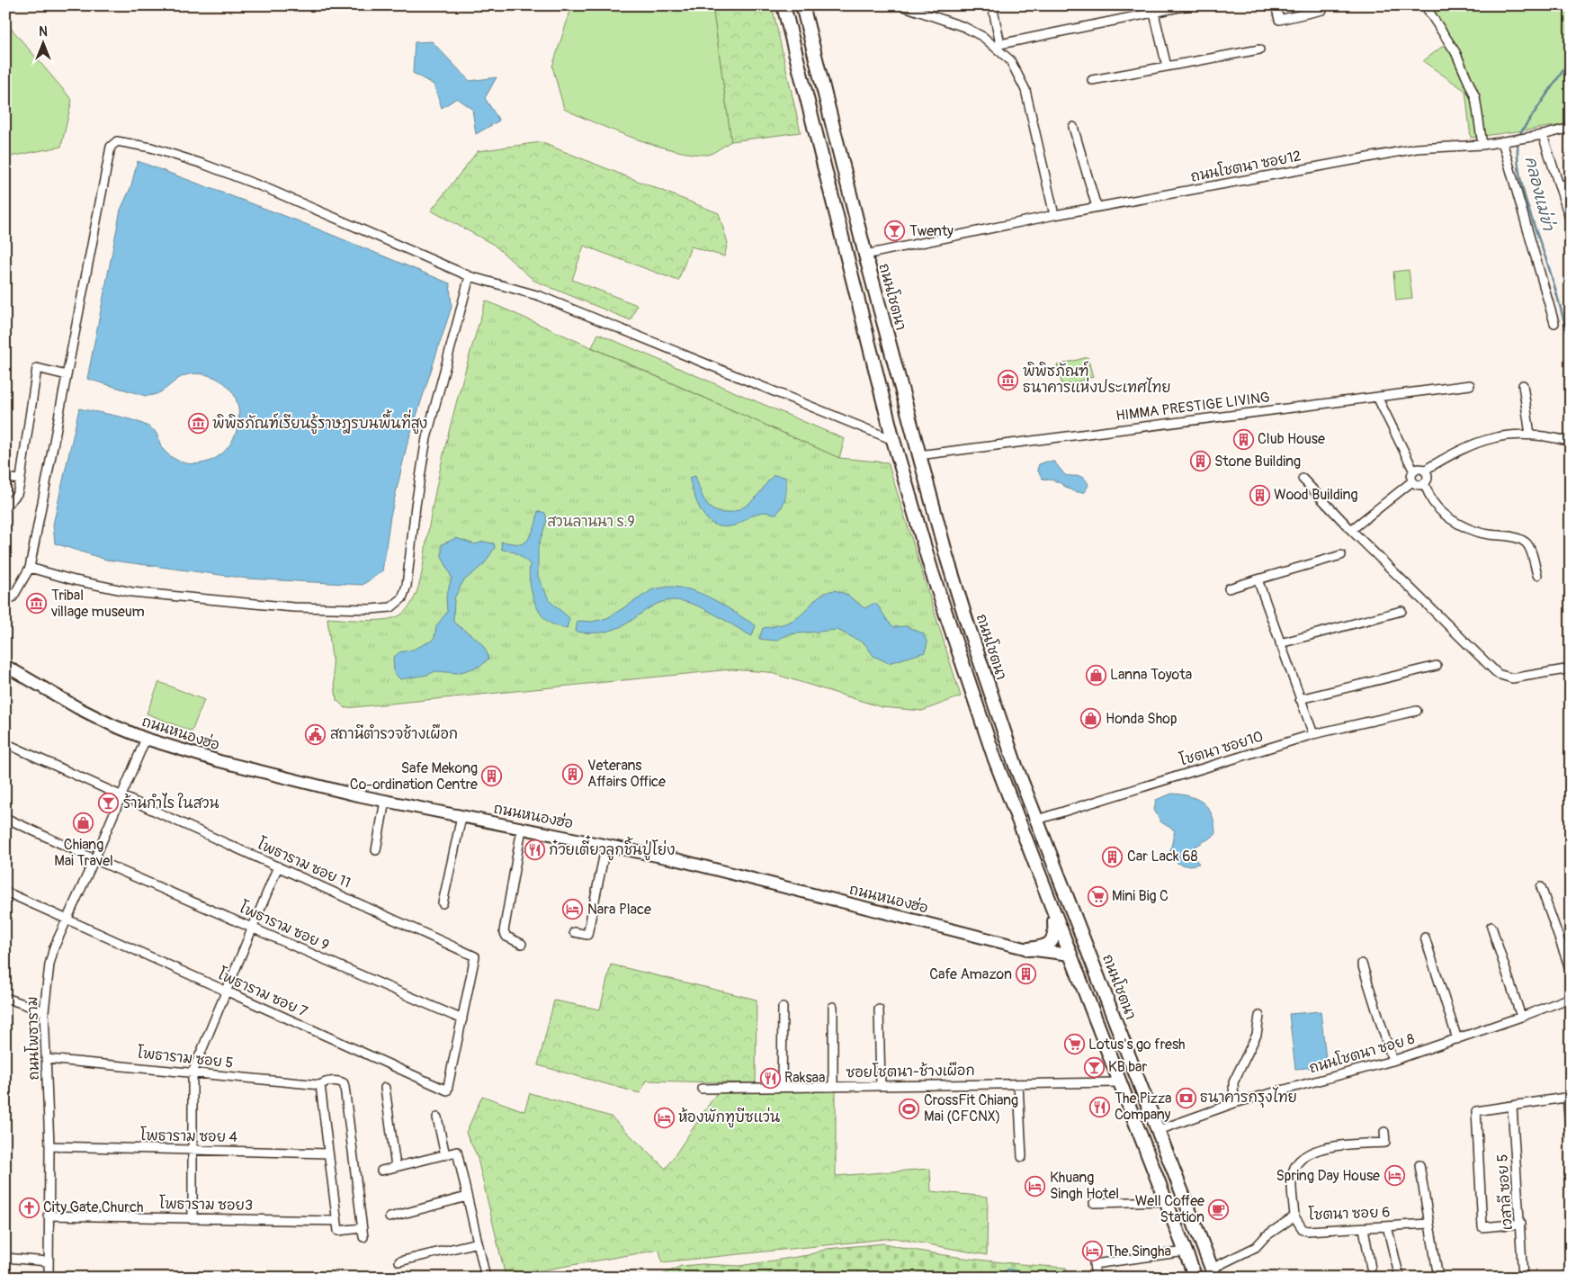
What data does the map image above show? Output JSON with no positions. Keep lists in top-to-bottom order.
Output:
{
  "streets": {
    "main road": ["ถนนโชตนา", "ถนนหนองฮ่อ"],
    "street": [
      "ถนนโชตนา ซอย12",
      "HIMMA PRESTIGE LIVING",
      "โชตนา ซอย10",
      "โพธาราม ซอย 11",
      "โพธาราม ซอย 9",
      "โพธาราม ซอย 7",
      "ถนนโพธาราม",
      "ถนนโชตนา ซอย 8",
      "โพธาราม ซอย 5",
      "ซอยโชตนา-ช้างเผือก",
      "โพธาราม ซอย 4",
      "เวสาลี ซอย 5",
      "โพธาราม ซอย3",
      "โชตนา ซอย 6"
    ]
  },
  "crossings": [
    ["ถนนโชตนา ซอย12", "ถนนโชตนา"],
    ["ถนนโชตนา", "HIMMA PRESTIGE LIVING"],
    ["ถนนโชตนา", "โชตนา ซอย10"],
    ["ถนนโชตนา", "ถนนโชตนา ซอย 8"],
    ["ถนนโชตนา", "โชตนา ซอย 6"],
    ["ถนนหนองฮ่อ", "ถนนโพธาราม"],
    ["โพธาราม ซอย 11", "โพธาราม ซอย 9"],
    ["โพธาราม ซอย 11", "โพธาราม ซอย 7"],
    ["โพธาราม ซอย 11", "ถนนโพธาราม"],
    ["โพธาราม ซอย 9", "โพธาราม ซอย 7"],
    ["โพธาราม ซอย 9", "ถนนโพธาราม"],
    ["โพธาราม ซอย 7", "ถนนโพธาราม"],
    ["ถนนโพธาราม", "โพธาราม ซอย 5"],
    ["ถนนโพธาราม", "โพธาราม ซอย 4"],
    ["ถนนโพธาราม", "โพธาราม ซอย3"]
  ],
  "water": ["คลองแม่ข่า"],
  "parks": ["สวนลานนา ร.9"],
  "places": {
    "bar": ["Twenty", "ร้านกำไร ในสวน", "KB bar"],
    "museum": ["พิพิธภัณฑ์ ธนาคารแห่งประเทศไทย", "พิพิธภัณฑ์เรียนรู้ราษฎรบนพื้นที่สูง", "Tribal village museum"],
    "building": [
      "Club House",
      "Stone Building",
      "Wood Building",
      "Veterans Affairs Office",
      "Safe Mekong Co-ordination Centre",
      "Car Lack 68",
      "Cafe Amazon"
    ],
    "shop": ["Lanna Toyota", "Honda Shop", "Chiang Mai Travel"],
    "public building": ["สถานีตำรวจช้างเผือก"],
    "restaurant": ["ก๋วยเตี๋ยวลูกชิ้นปู่โย่ง", "Raksaa", "The Pizza Company"],
    "supermarket": ["Mini Big C", "Lotus's go fresh"],
    "hotel": [
      "Nara Place",
      "ห้องพักทูบีซแว่น",
      "Spring Day House",
      "Khuang Singh Hotel",
      "The Singha"
    ],
    "bank": ["ธนาคารกรุงไทย"],
    "sports": ["CrossFit Chiang Mai (CFCNX)"],
    "church": ["City Gate Church"],
    "cafe": ["Well Coffee Station"]
  },
  "north": "top"
}
